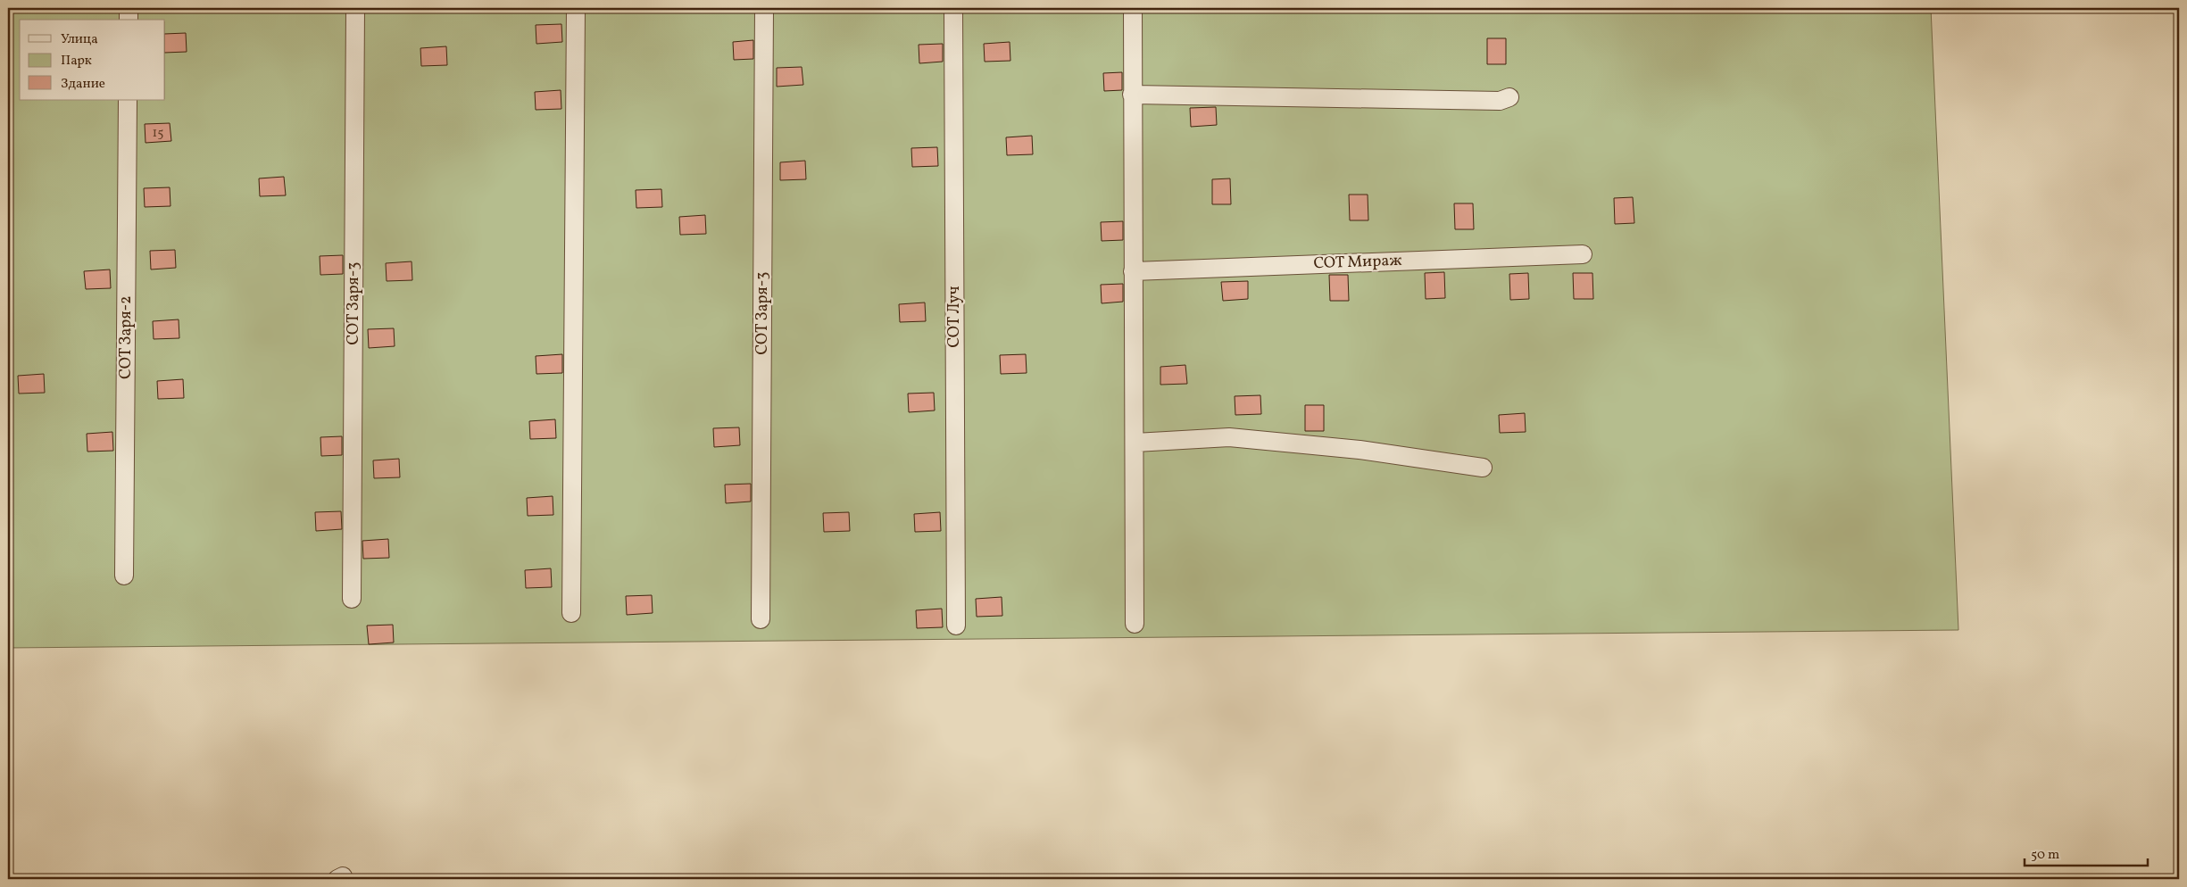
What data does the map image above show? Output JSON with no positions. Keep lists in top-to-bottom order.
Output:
{
  "streets": {
    "street": [
      "СОТ Мираж",
      "СОТ Заря-3",
      "СОТ Луч",
      "СОТ Заря-2"
    ]
  },
  "house_numbers": ["15"],
  "legend": ["Улица", "Парк", "Здание"],
  "scale_bar": "50 m"
}
